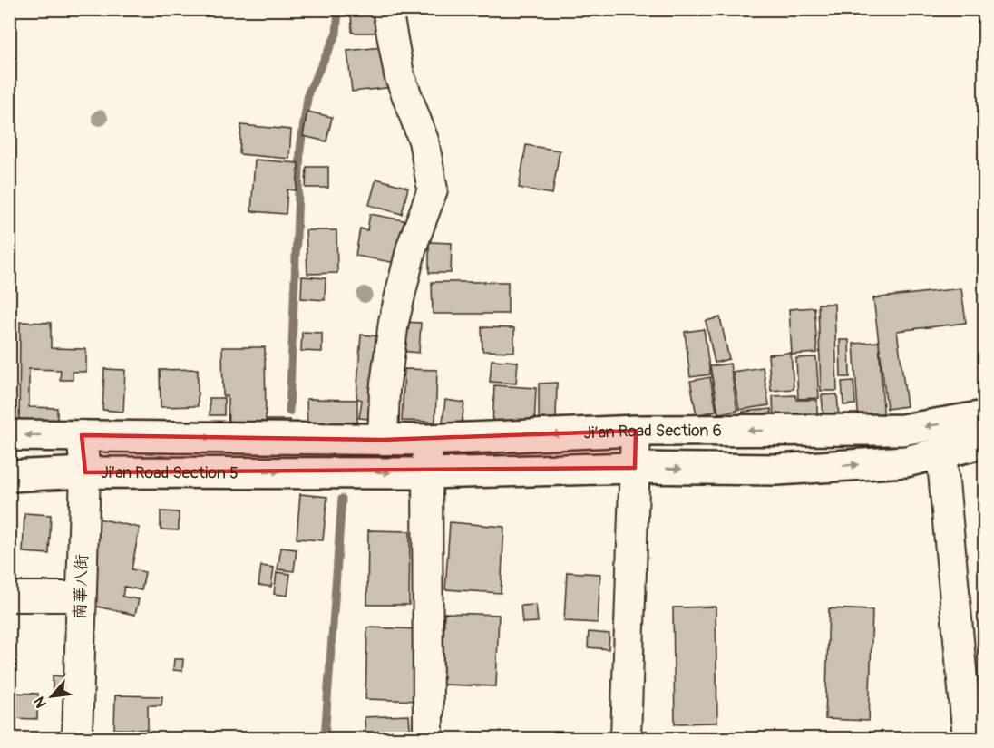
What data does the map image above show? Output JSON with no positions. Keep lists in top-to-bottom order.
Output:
{
  "streets": {
    "main road": ["Ji’an Road Section 6", "Ji’an Road Section 5"],
    "street": ["南華八街"]
  },
  "crossings": [
    ["Ji’an Road Section 6", "南華八街"],
    ["Ji’an Road Section 5", "南華八街"]
  ],
  "one_way": ["Ji’an Road Section 5"],
  "north": "bottom left"
}
